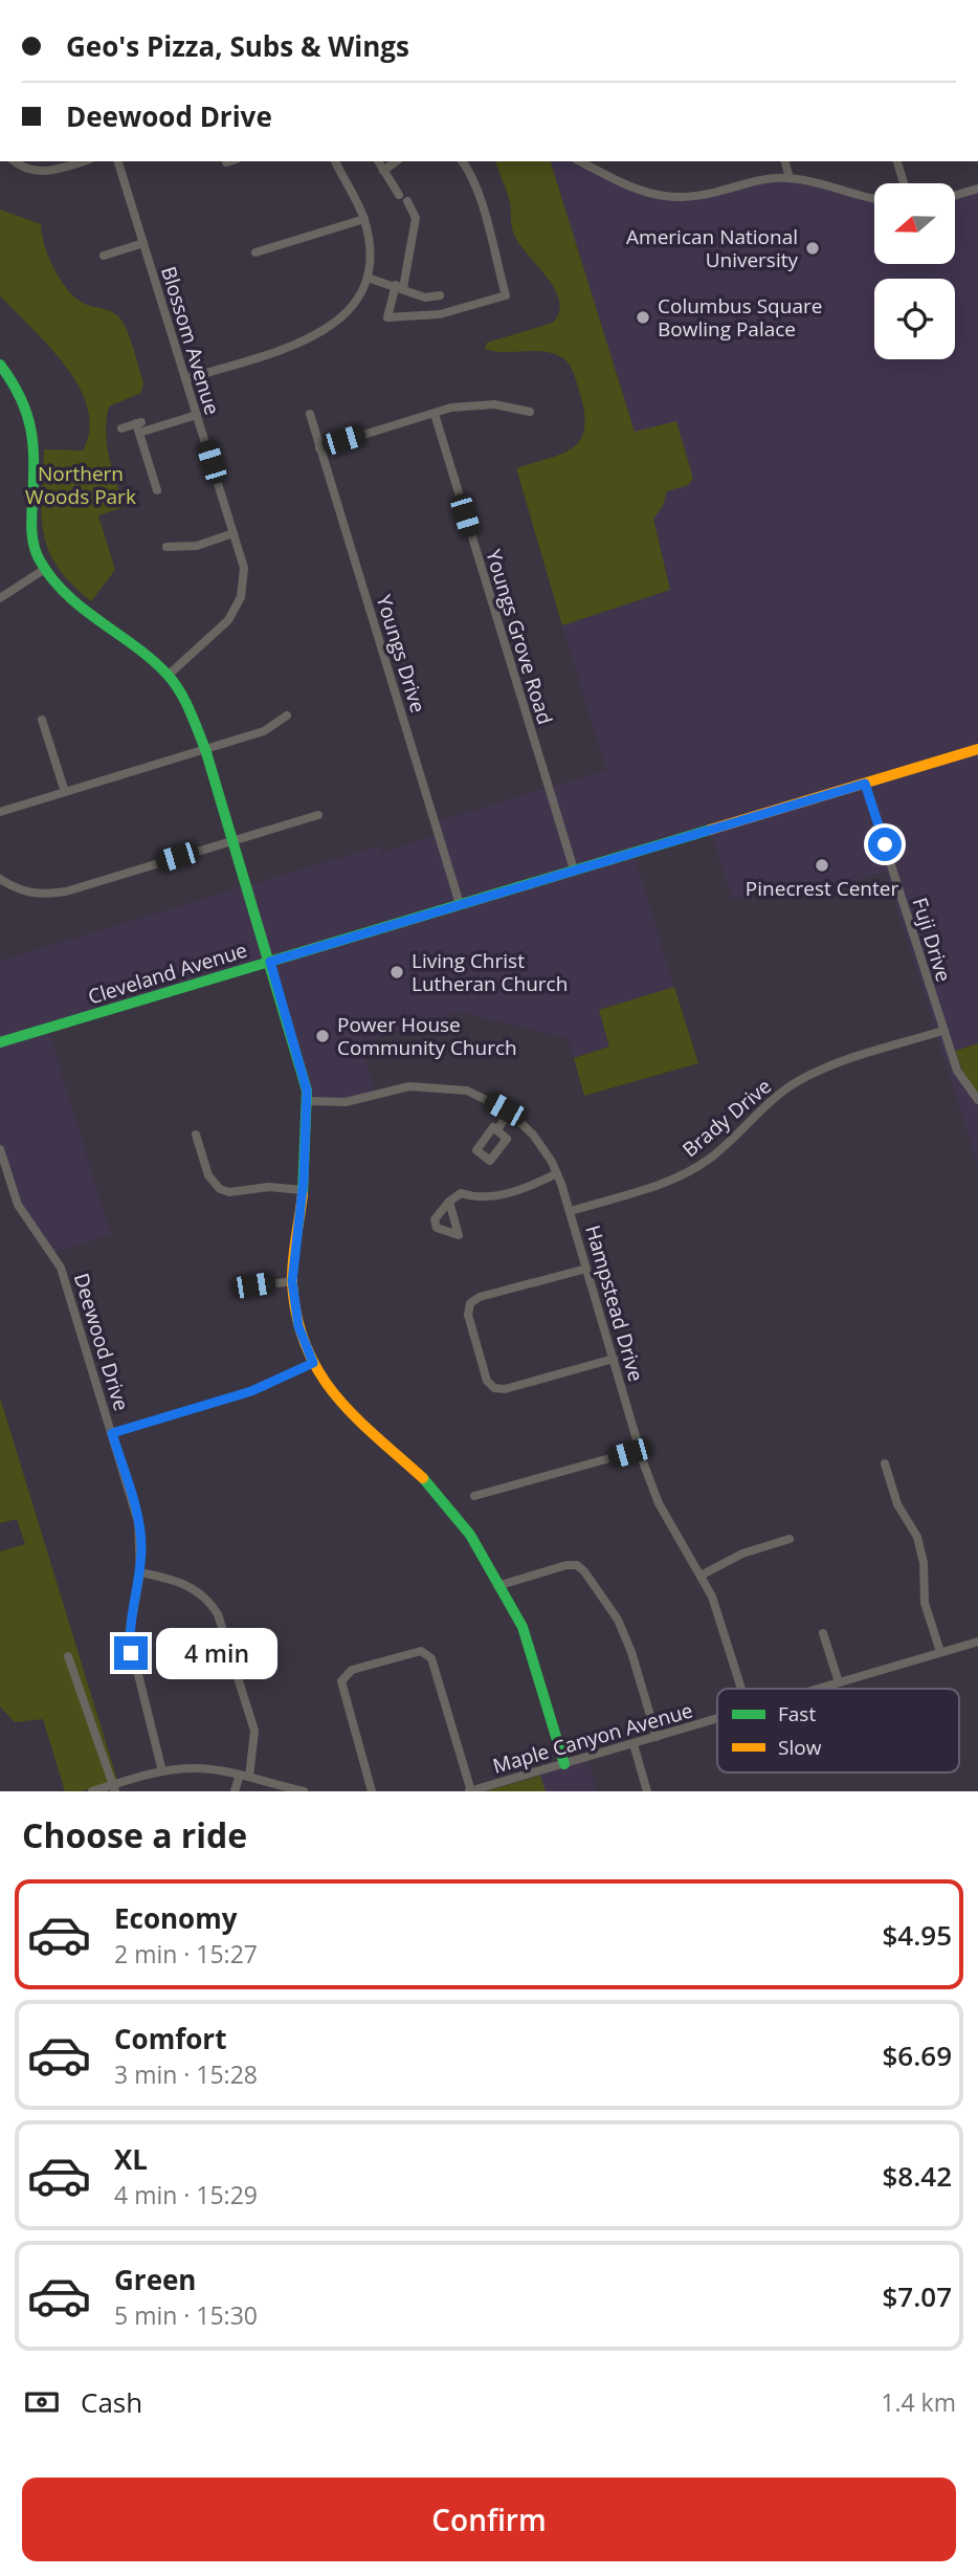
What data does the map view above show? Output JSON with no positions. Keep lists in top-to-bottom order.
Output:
{
  "streets": {
    "street": [
      "Blossom Avenue",
      "Youngs Grove Road",
      "Youngs Drive",
      "Fuji Drive",
      "Cleveland Avenue",
      "Brady Drive",
      "Hampstead Drive",
      "Deewood Drive",
      "Maple Canyon Avenue"
    ]
  },
  "crossings": [
    ["Youngs Grove Road", "Cleveland Avenue"],
    ["Youngs Drive", "Cleveland Avenue"],
    ["Fuji Drive", "Cleveland Avenue"],
    ["Fuji Drive", "Brady Drive"],
    ["Brady Drive", "Hampstead Drive"]
  ],
  "parks": ["Northern Woods Park"],
  "places": [
    "American National University",
    "Columbus Square Bowling Palace",
    "Pinecrest Center",
    "Living Christ Lutheran Church",
    "Power House Community Church"
  ],
  "legend": ["Fast", "Slow"],
  "north": "left",
  "page": {
    "banner": ["Geo's Pizza, Subs & Wings", "Deewood Drive"],
    "bubble": "4 min",
    "heading": "Choose a ride",
    "list": [
      {
        "name": "Economy",
        "note": "2 min · 15:27",
        "value": "$4.95"
      },
      {
        "name": "Comfort",
        "note": "3 min · 15:28",
        "value": "$6.69"
      },
      {
        "name": "XL",
        "note": "4 min · 15:29",
        "value": "$8.42"
      },
      {
        "name": "Green",
        "note": "5 min · 15:30",
        "value": "$7.07"
      }
    ],
    "pay": ["Cash", "1.4 km"],
    "buttons": "Confirm"
  }
}
